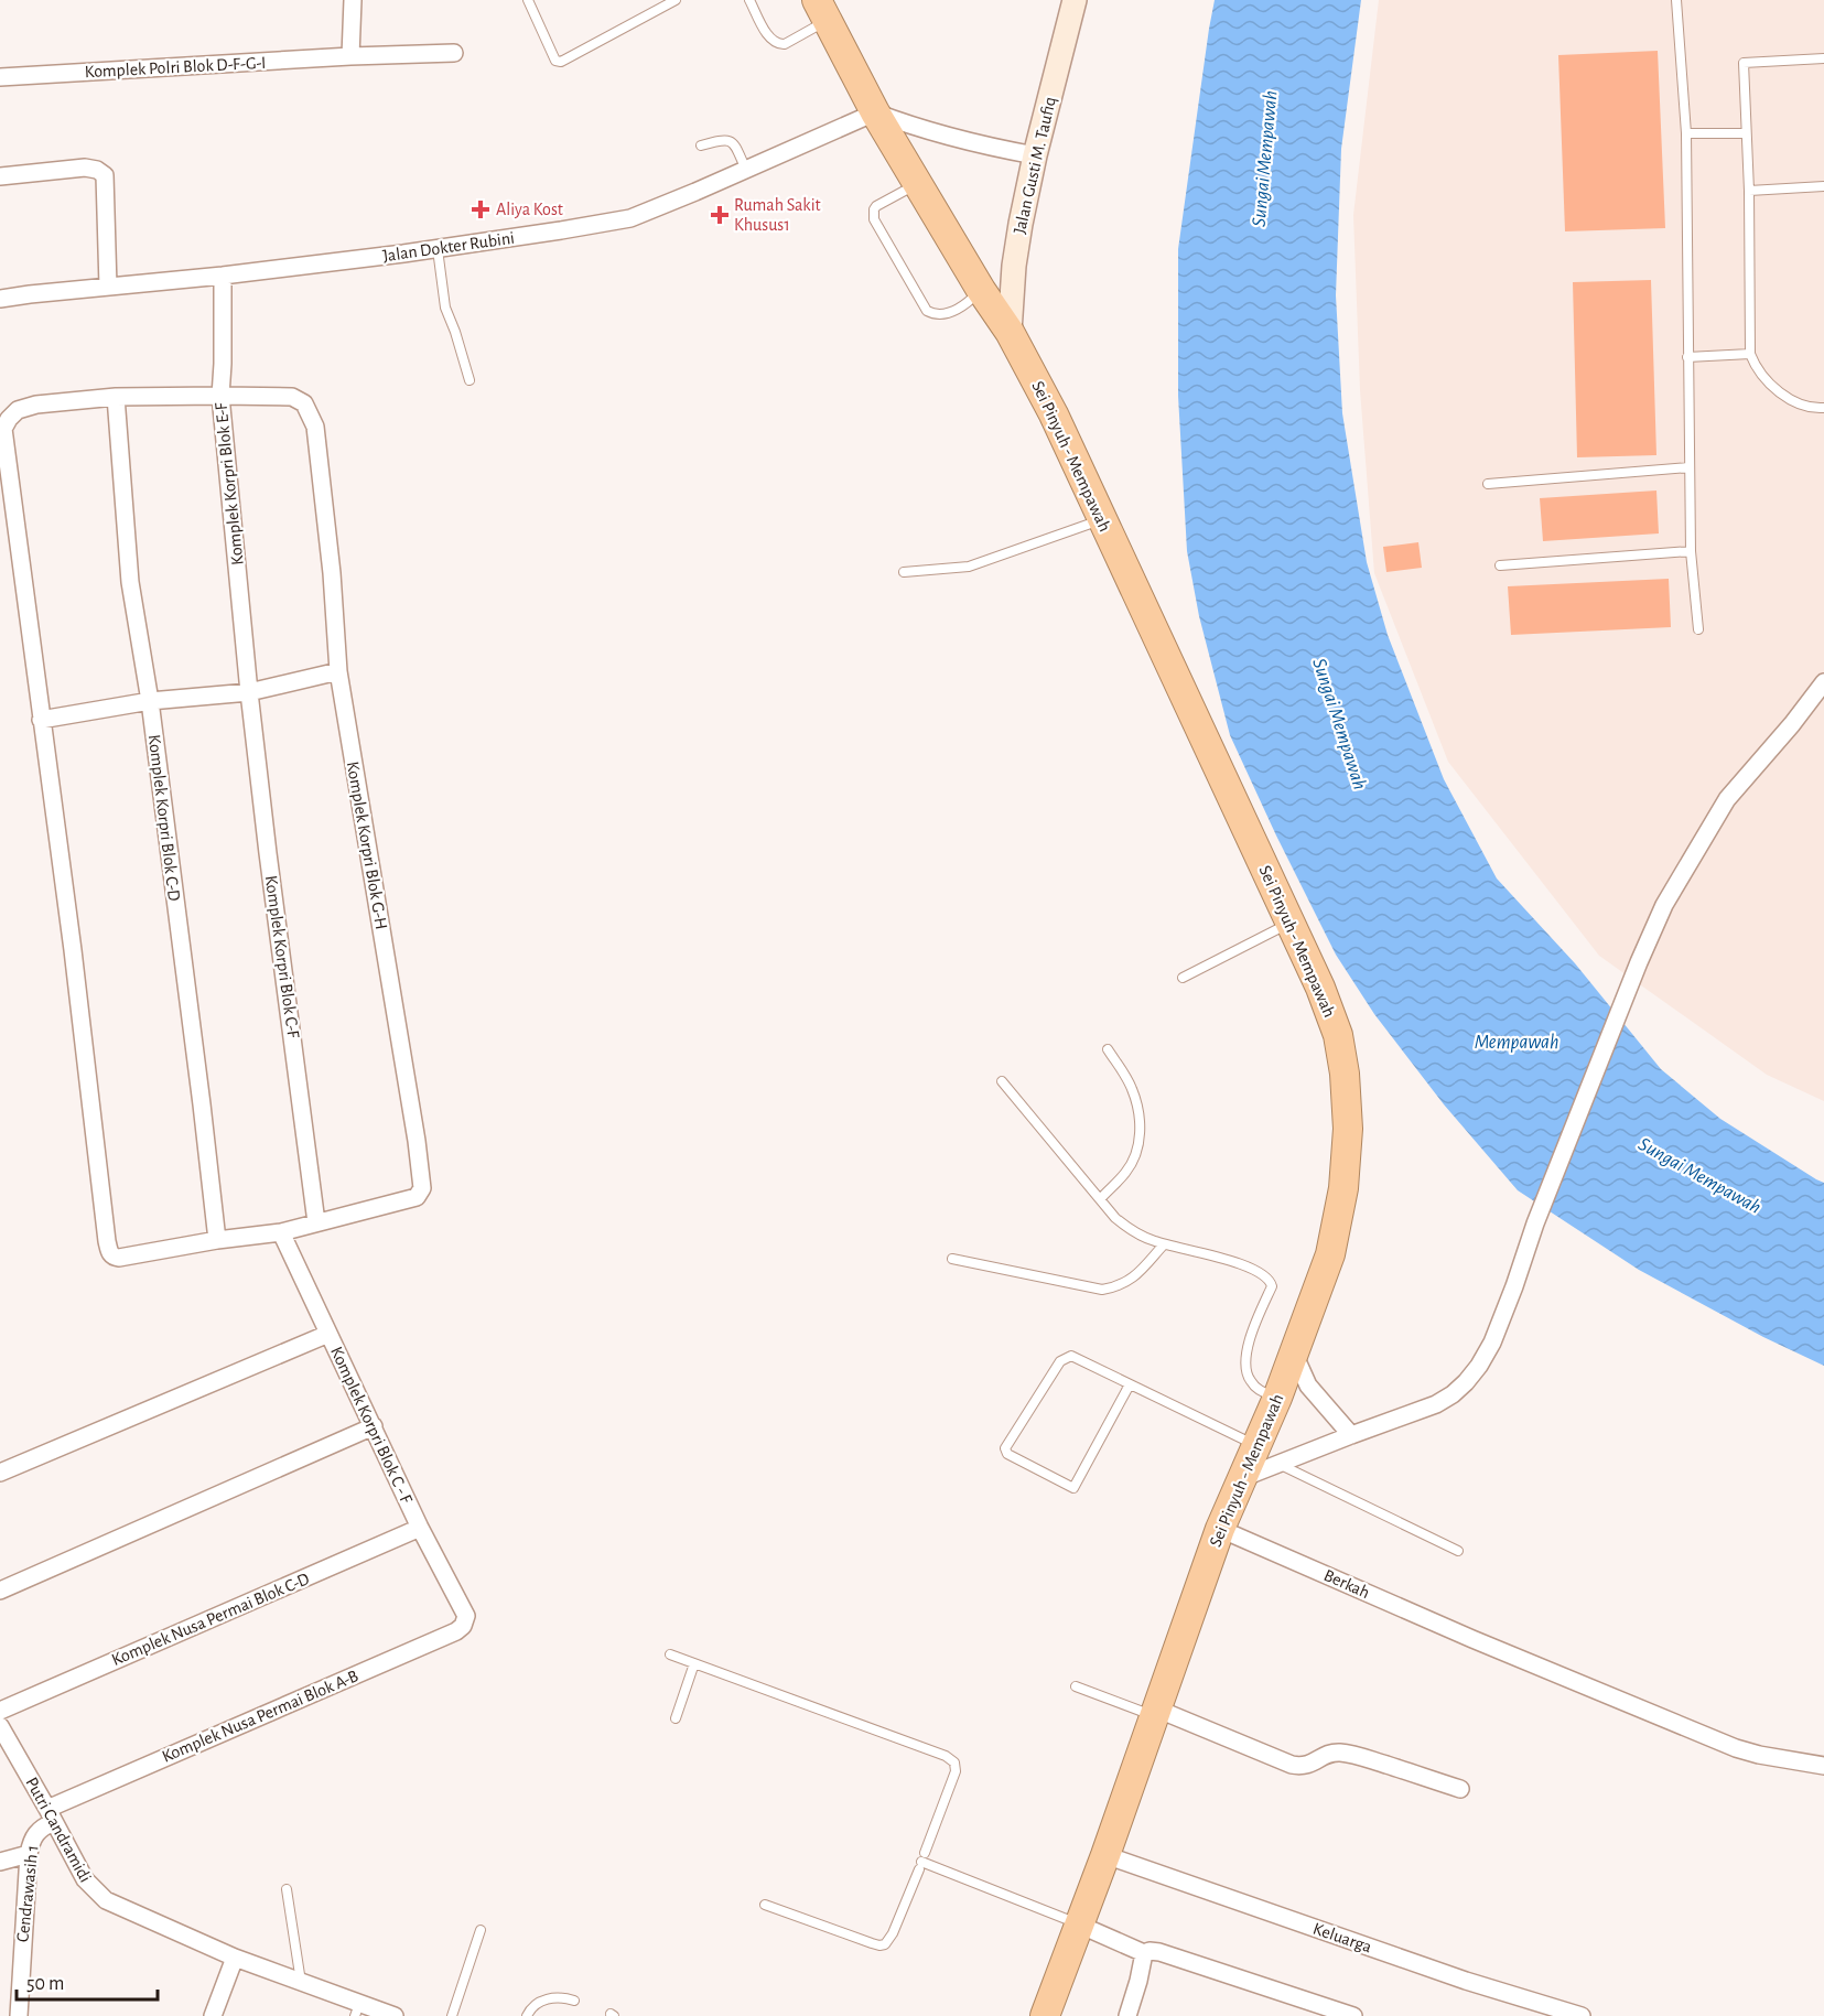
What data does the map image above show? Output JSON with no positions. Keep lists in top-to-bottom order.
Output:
{
  "streets": {
    "highway": ["Sei Pinyuh - Mempawah"],
    "main road": ["Jalan Gusti M. Taufiq"],
    "street": [
      "Komplek Polri Blok D-F-G-I",
      "Jalan Dokter Rubini",
      "Komplek Korpri Blok E-F",
      "Komplek Korpri Blok C-D",
      "Komplek Korpri Blok G-H",
      "Komplek Korpri Blok C-F",
      "Komplek Korpri Blok C - F",
      "Berkah",
      "Komplek Nusa Permai Blok C-D",
      "Komplek Nusa Permai Blok A-B",
      "Putri Candramidi",
      "Cendrawasih 1",
      "Keluarga"
    ]
  },
  "crossings": [
    ["Jalan Gusti M. Taufiq", "Sei Pinyuh - Mempawah"],
    ["Jalan Dokter Rubini", "Sei Pinyuh - Mempawah"],
    ["Jalan Dokter Rubini", "Komplek Korpri Blok E-F"],
    ["Sei Pinyuh - Mempawah", "Berkah"],
    ["Sei Pinyuh - Mempawah", "Keluarga"],
    ["Komplek Korpri Blok E-F", "Komplek Korpri Blok G-H"],
    ["Komplek Korpri Blok E-F", "Komplek Korpri Blok C-F"],
    ["Komplek Korpri Blok C-D", "Komplek Korpri Blok G-H"],
    ["Komplek Korpri Blok G-H", "Komplek Korpri Blok C-F"],
    ["Komplek Korpri Blok G-H", "Komplek Korpri Blok C - F"],
    ["Komplek Korpri Blok C - F", "Komplek Nusa Permai Blok C-D"],
    ["Komplek Korpri Blok C - F", "Komplek Nusa Permai Blok A-B"],
    ["Komplek Nusa Permai Blok A-B", "Putri Candramidi"],
    ["Komplek Nusa Permai Blok A-B", "Cendrawasih 1"],
    ["Putri Candramidi", "Cendrawasih 1"]
  ],
  "water": ["Sungai Mempawah", "Mempawah"],
  "places": {
    "health": ["Aliya Kost", "Rumah Sakit Khusus1"]
  },
  "scale_bar": "50 m"
}
